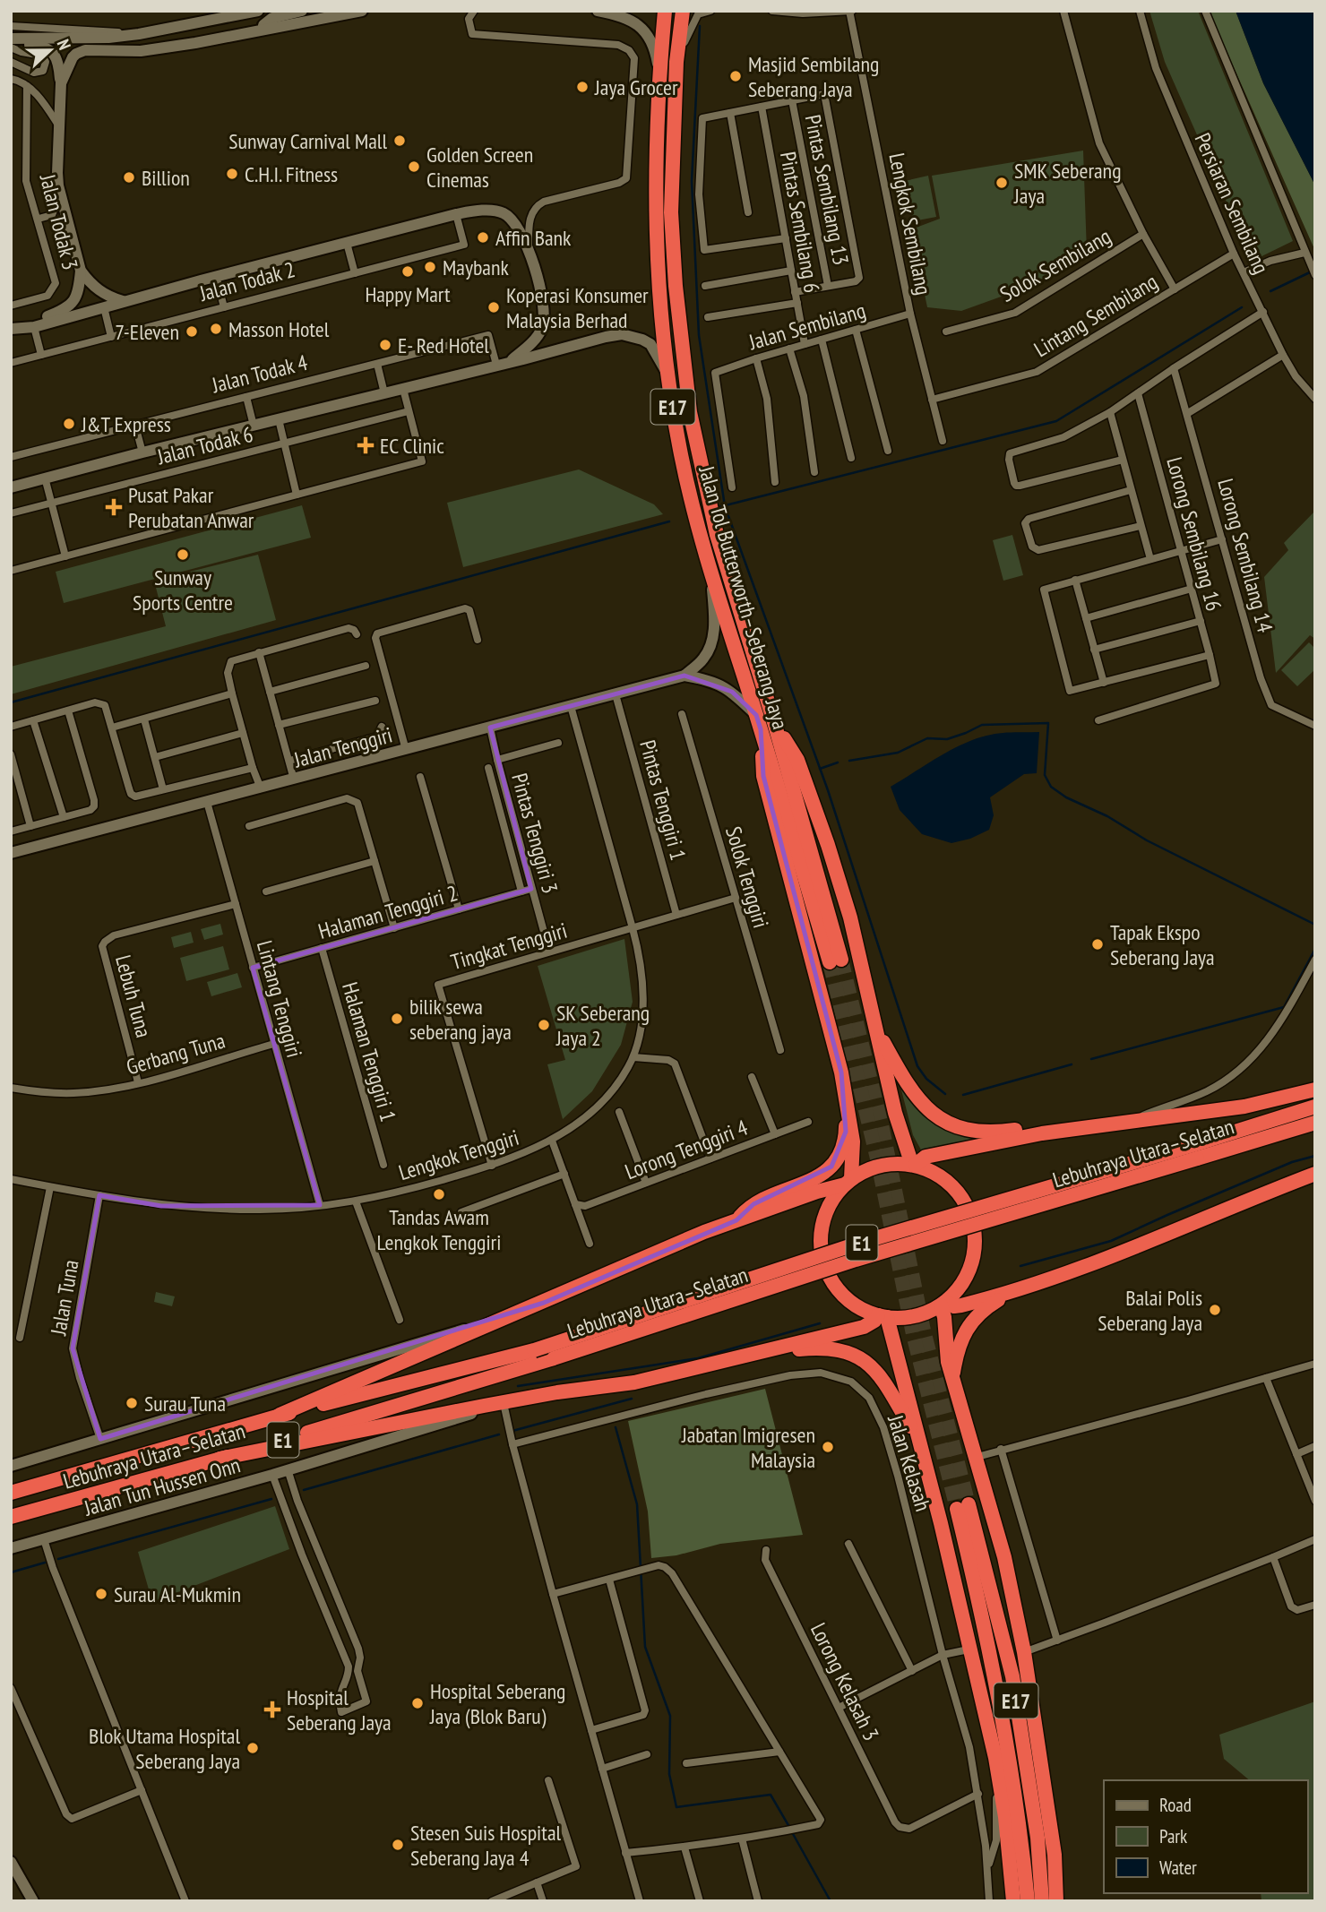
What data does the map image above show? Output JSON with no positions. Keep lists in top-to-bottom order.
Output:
{
  "streets": {
    "highway": [
      "E17",
      "Jalan Tol Butterworth–Seberang Jaya",
      "Lebuhraya Utara–Selatan",
      "E1"
    ],
    "street": [
      "Pintas Sembilang 13",
      "Persiaran Sembilang",
      "Jalan Todak 3",
      "Pintas Sembilang 6",
      "Lengkok Sembilang",
      "Solok Sembilang",
      "Jalan Todak 2",
      "Lintang Sembilang",
      "Jalan Sembilang",
      "Jalan Todak 4",
      "Jalan Todak 6",
      "Lorong Sembilang 16",
      "Lorong Sembilang 14",
      "Jalan Tenggiri",
      "Pintas Tenggiri 1",
      "Pintas Tenggiri 3",
      "Solok Tenggiri",
      "Halaman Tenggiri 2",
      "Tingkat Tenggiri",
      "Lebuh Tuna",
      "Lintang Tenggiri",
      "Halaman Tenggiri 1",
      "Gerbang Tuna",
      "Lorong Tenggiri 4",
      "Lengkok Tenggiri",
      "Jalan Tuna",
      "Jalan Kelasah",
      "Jalan Tun Hussen Onn",
      "Lorong Kelasah 3"
    ]
  },
  "crossings": [
    ["Persiaran Sembilang", "Lintang Sembilang"],
    ["Jalan Todak 3", "Jalan Todak 2"],
    ["Pintas Sembilang 6", "Jalan Sembilang"],
    ["Lengkok Sembilang", "Lintang Sembilang"],
    ["Lengkok Sembilang", "Jalan Sembilang"],
    ["Jalan Tenggiri", "Pintas Tenggiri 1"],
    ["Jalan Tenggiri", "Pintas Tenggiri 3"],
    ["Jalan Tenggiri", "Lintang Tenggiri"],
    ["Jalan Tenggiri", "Lengkok Tenggiri"],
    ["Pintas Tenggiri 1", "Tingkat Tenggiri"],
    ["Pintas Tenggiri 3", "Halaman Tenggiri 2"],
    ["Pintas Tenggiri 3", "Tingkat Tenggiri"],
    ["Solok Tenggiri", "Tingkat Tenggiri"],
    ["Halaman Tenggiri 2", "Lintang Tenggiri"],
    ["Halaman Tenggiri 2", "Halaman Tenggiri 1"],
    ["Tingkat Tenggiri", "Lengkok Tenggiri"],
    ["Lebuh Tuna", "Lintang Tenggiri"],
    ["Lebuh Tuna", "Gerbang Tuna"],
    ["Lintang Tenggiri", "Gerbang Tuna"],
    ["Lintang Tenggiri", "Lengkok Tenggiri"],
    ["Lengkok Tenggiri", "Jalan Tuna"],
    ["Jalan Kelasah", "Lorong Kelasah 3"]
  ],
  "places": {
    "other": [
      "Masjid Sembilang Seberang Jaya",
      "Jaya Grocer",
      "Sunway Carnival Mall",
      "Golden Screen Cinemas",
      "C.H.I. Fitness",
      "Billion",
      "SMK Seberang Jaya",
      "Affin Bank",
      "Maybank",
      "Happy Mart",
      "Koperasi Konsumer Malaysia Berhad",
      "Masson Hotel",
      "7-Eleven",
      "E- Red Hotel",
      "J&T Express",
      "Sunway Sports Centre",
      "Tapak Ekspo Seberang Jaya",
      "bilik sewa seberang jaya",
      "SK Seberang Jaya 2",
      "Tandas Awam Lengkok Tenggiri",
      "Balai Polis Seberang Jaya",
      "Surau Tuna",
      "Jabatan Imigresen Malaysia",
      "Surau Al-Mukmin",
      "Hospital Seberang Jaya (Blok Baru)",
      "Blok Utama Hospital Seberang Jaya",
      "Stesen Suis Hospital Seberang Jaya 4"
    ],
    "health": ["EC Clinic", "Pusat Pakar Perubatan Anwar", "Hospital Seberang Jaya"]
  },
  "legend": ["Road", "Park", "Water"],
  "north": "right"
}
